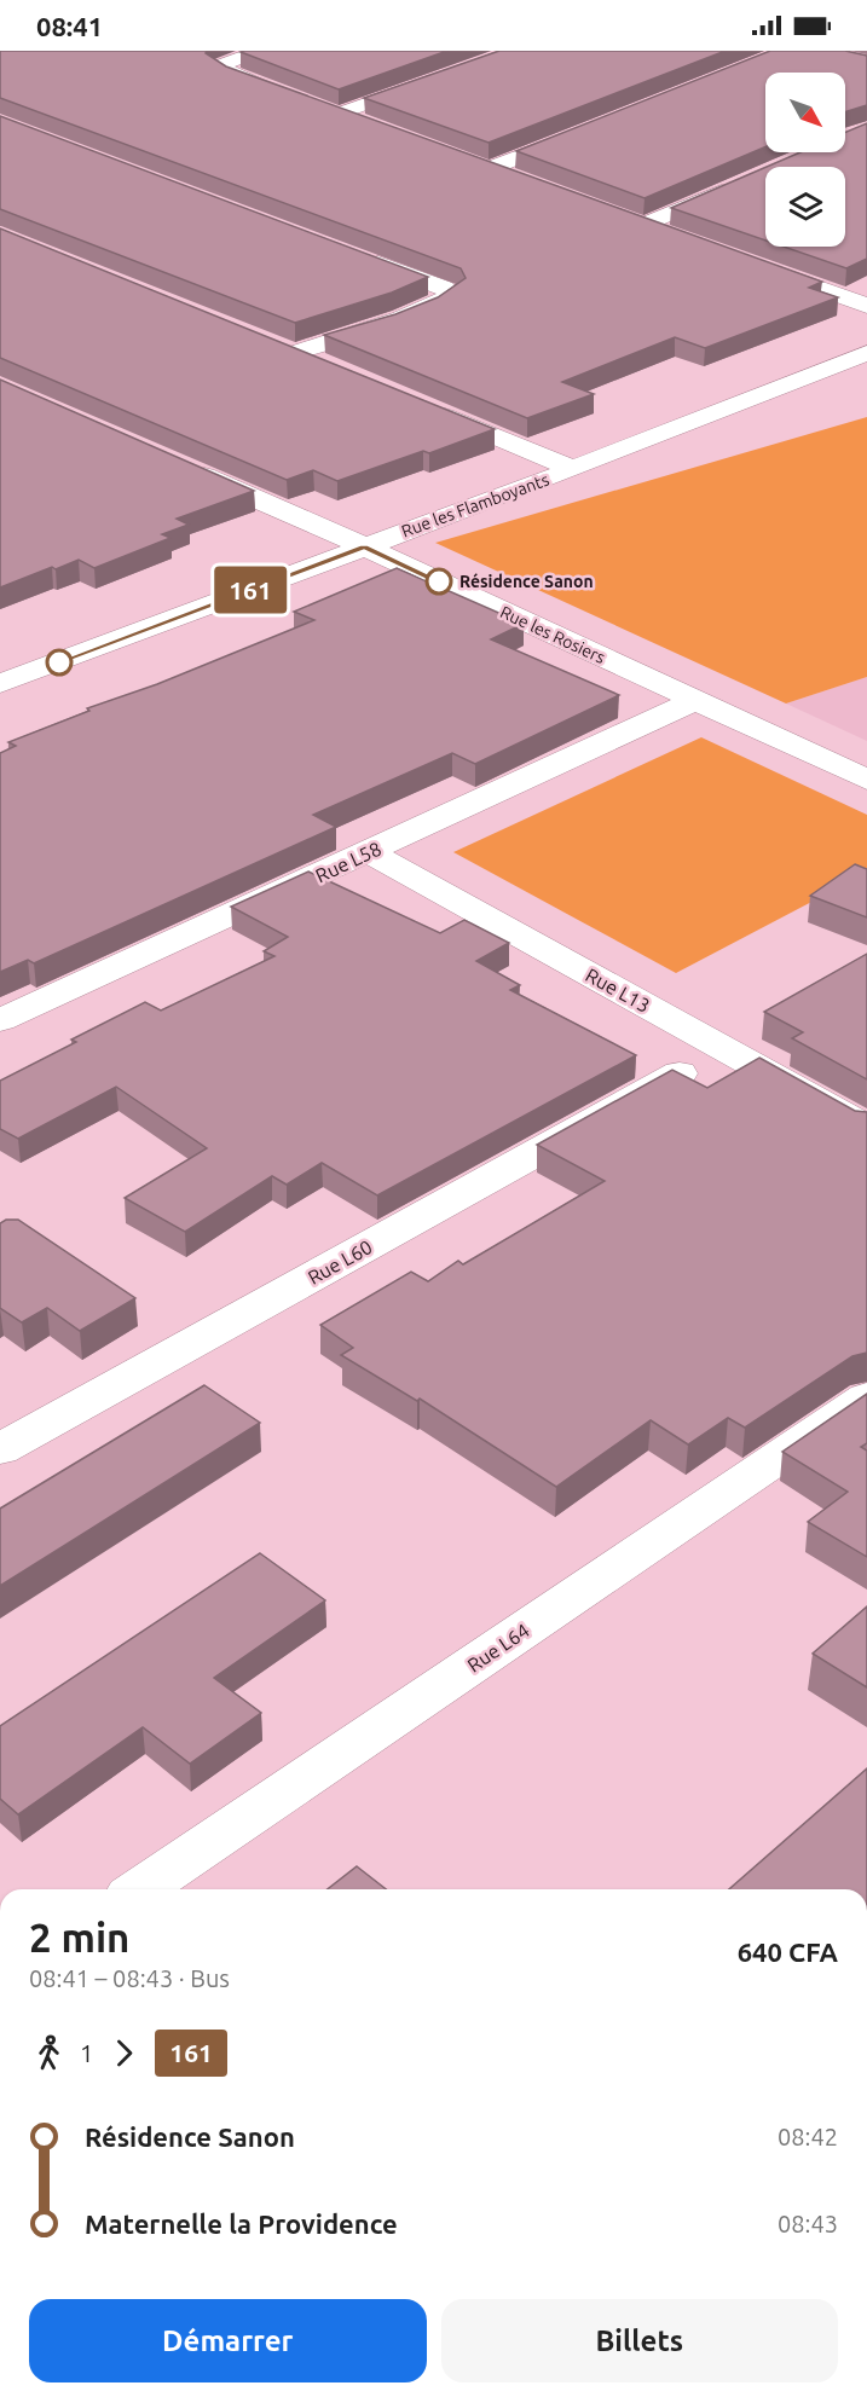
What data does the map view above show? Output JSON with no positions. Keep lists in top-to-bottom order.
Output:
{
  "streets": {
    "street": [
      "Rue les Flamboyants",
      "Rue les Rosiers",
      "Rue L58",
      "Rue L13",
      "Rue L60",
      "Rue L64"
    ]
  },
  "crossings": [
    ["Rue les Flamboyants", "Rue les Rosiers"],
    ["Rue les Rosiers", "Rue L58"],
    ["Rue L58", "Rue L13"]
  ],
  "places": ["Résidence Sanon"],
  "lines": ["bus line 161"],
  "north": "bottom right",
  "page": {
    "status": "08:41",
    "on_map": "161",
    "heading": ["2 min", "08:41 – 08:43 · Bus", "640 CFA"],
    "legs": ["1", "161"],
    "list": [
      {
        "name": "Résidence Sanon",
        "value": "08:42"
      },
      {
        "name": "Maternelle la Providence",
        "value": "08:43"
      }
    ],
    "buttons": ["Démarrer", "Billets"]
  }
}
